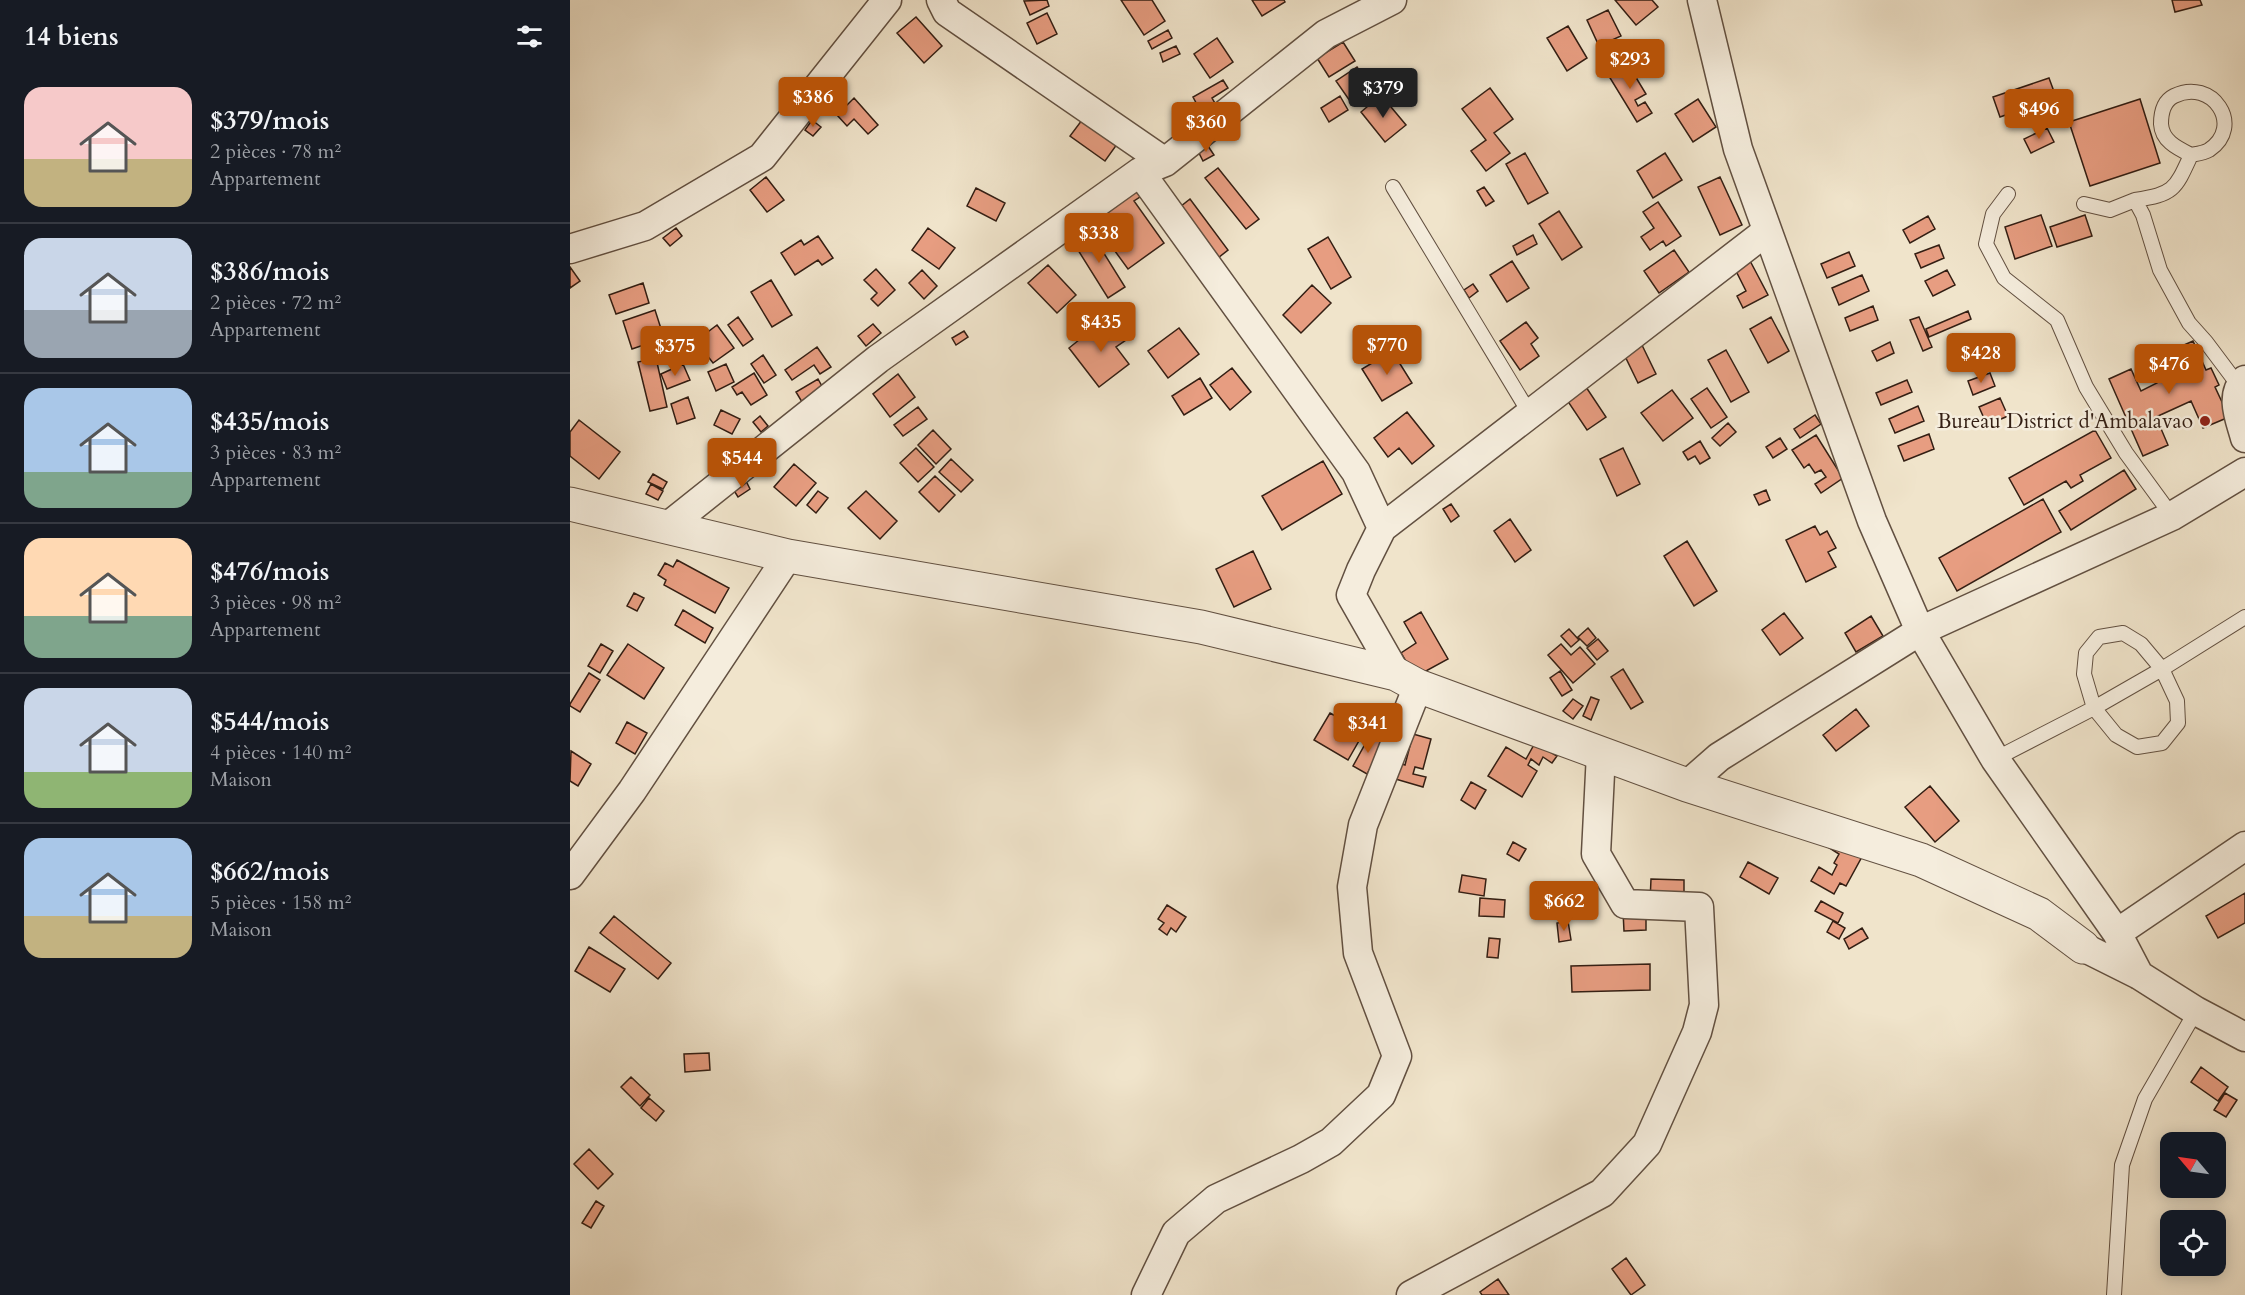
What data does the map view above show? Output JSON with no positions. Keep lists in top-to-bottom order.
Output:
{
  "places": ["Bureau District d'Ambalavao"],
  "north": "top left",
  "page": {
    "heading": "14 biens",
    "price": [
      "$293",
      "$379",
      "$386",
      "$496",
      "$360",
      "$338",
      "$435",
      "$770",
      "$375",
      "$428",
      "$476",
      "$544",
      "$341",
      "$662"
    ],
    "list": [
      {
        "name": "$379/mois",
        "note": "2 pièces · 78 m² · Appartement"
      },
      {
        "name": "$386/mois",
        "note": "2 pièces · 72 m² · Appartement"
      },
      {
        "name": "$435/mois",
        "note": "3 pièces · 83 m² · Appartement"
      },
      {
        "name": "$476/mois",
        "note": "3 pièces · 98 m² · Appartement"
      },
      {
        "name": "$544/mois",
        "note": "4 pièces · 140 m² · Maison"
      },
      {
        "name": "$662/mois",
        "note": "5 pièces · 158 m² · Maison"
      }
    ]
  }
}
